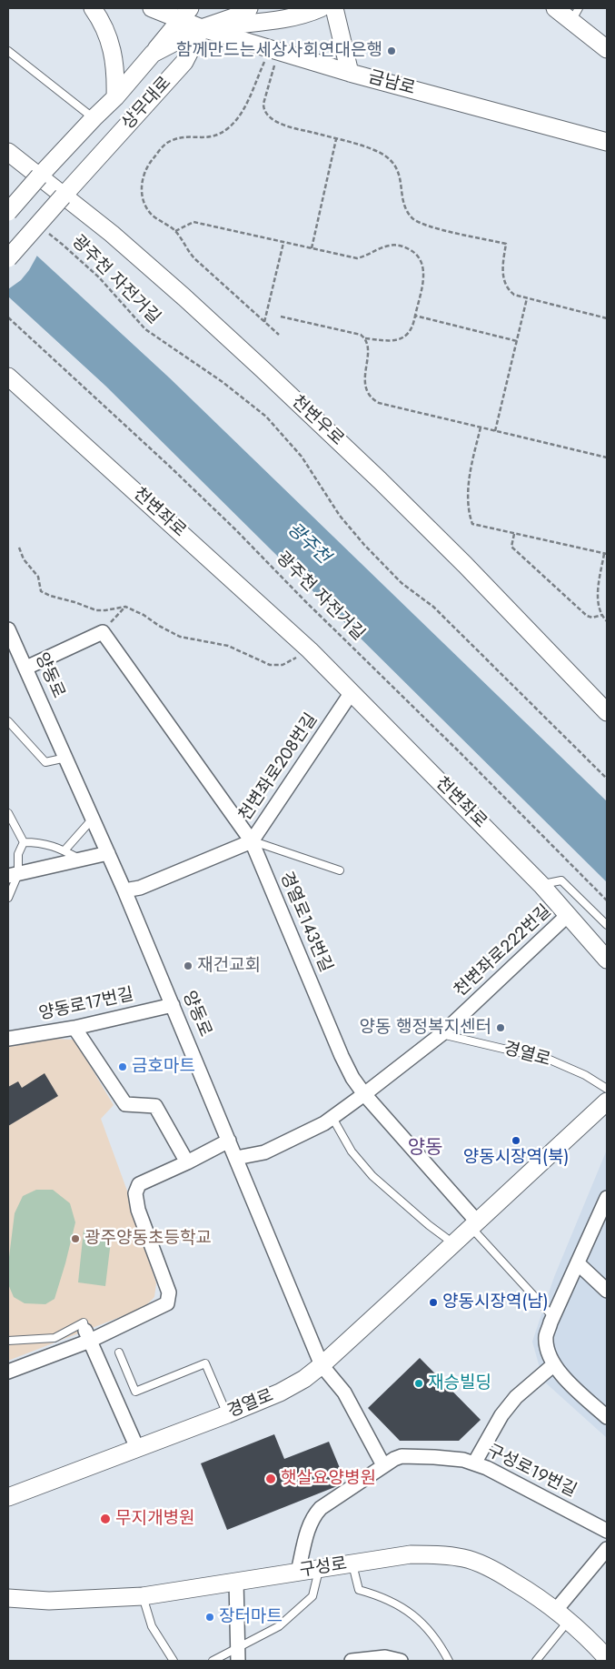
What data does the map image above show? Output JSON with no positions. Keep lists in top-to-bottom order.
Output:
{
  "streets": {
    "street": [
      "금남로",
      "상무대로",
      "천변우로",
      "천변좌로",
      "양동로",
      "천변좌로208번길",
      "경열로143번길",
      "천변좌로222번길",
      "양동로17번길",
      "경열로",
      "구성로19번길",
      "구성로"
    ],
    "path": ["광주천 자전거길"]
  },
  "crossings": [
    ["금남로", "상무대로"],
    ["상무대로", "천변우로"],
    ["천변좌로", "천변좌로208번길"],
    ["천변좌로", "천변좌로222번길"],
    ["양동로", "천변좌로208번길"],
    ["양동로", "천변좌로222번길"],
    ["양동로", "양동로17번길"],
    ["양동로", "경열로"],
    ["천변좌로208번길", "경열로143번길"],
    ["경열로143번길", "천변좌로222번길"],
    ["경열로143번길", "경열로"],
    ["천변좌로222번길", "경열로"],
    ["구성로19번길", "구성로"]
  ],
  "districts": ["양동"],
  "water": ["광주천"],
  "places": [
    "함께만드는세상사회연대은행",
    "재건교회",
    "양동 행정복지센터",
    "금호마트",
    "양동시장역(북)",
    "광주양동초등학교",
    "양동시장역(남)",
    "재승빌딩",
    "햇살요양병원",
    "무지개병원",
    "장터마트"
  ]
}
